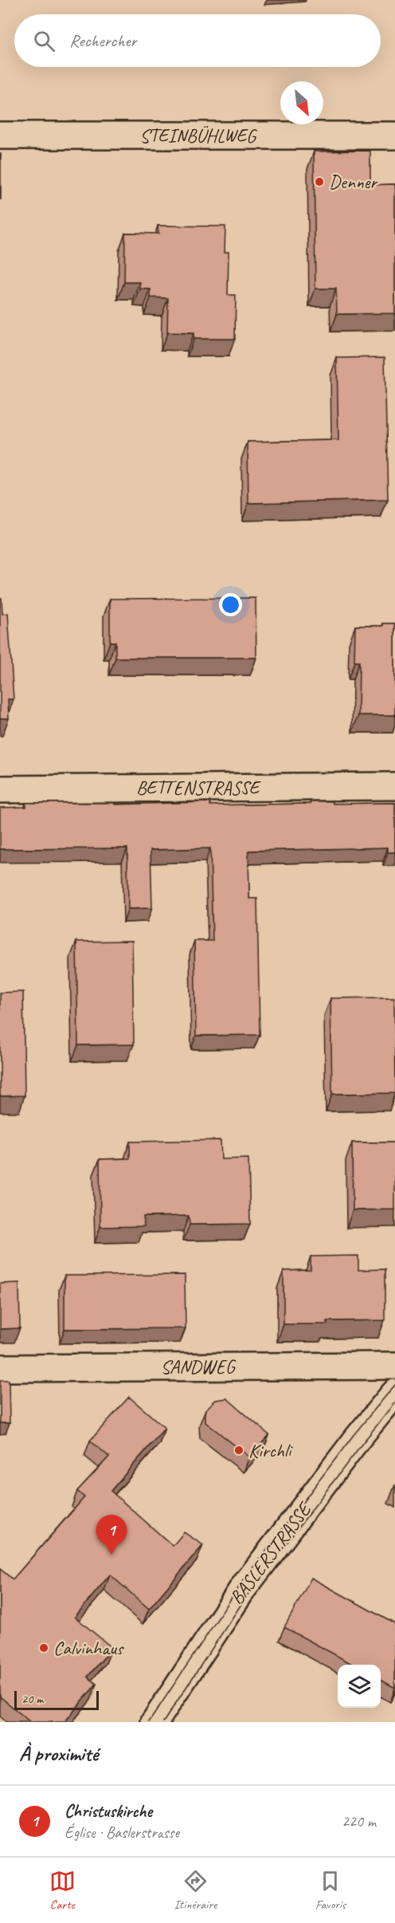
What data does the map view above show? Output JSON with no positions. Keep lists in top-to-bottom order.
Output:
{
  "streets": {
    "street": [
      "STEINBÜHLWEG",
      "BETTENSTRASSE",
      "SANDWEG",
      "BASLERSTRASSE"
    ]
  },
  "places": ["Denner", "Kirchli", "Calvinhaus"],
  "scale_bar": "20 m",
  "north": "bottom right",
  "page": {
    "search": "Rechercher",
    "pins": "1",
    "scale": "20 m",
    "heading": "À proximité",
    "list": [
      {
        "mark": "1",
        "name": "Christuskirche",
        "note": "Église · Baslerstrasse",
        "value": "220 m"
      }
    ],
    "nav": ["Carte", "Itinéraire", "Favoris"]
  }
}
